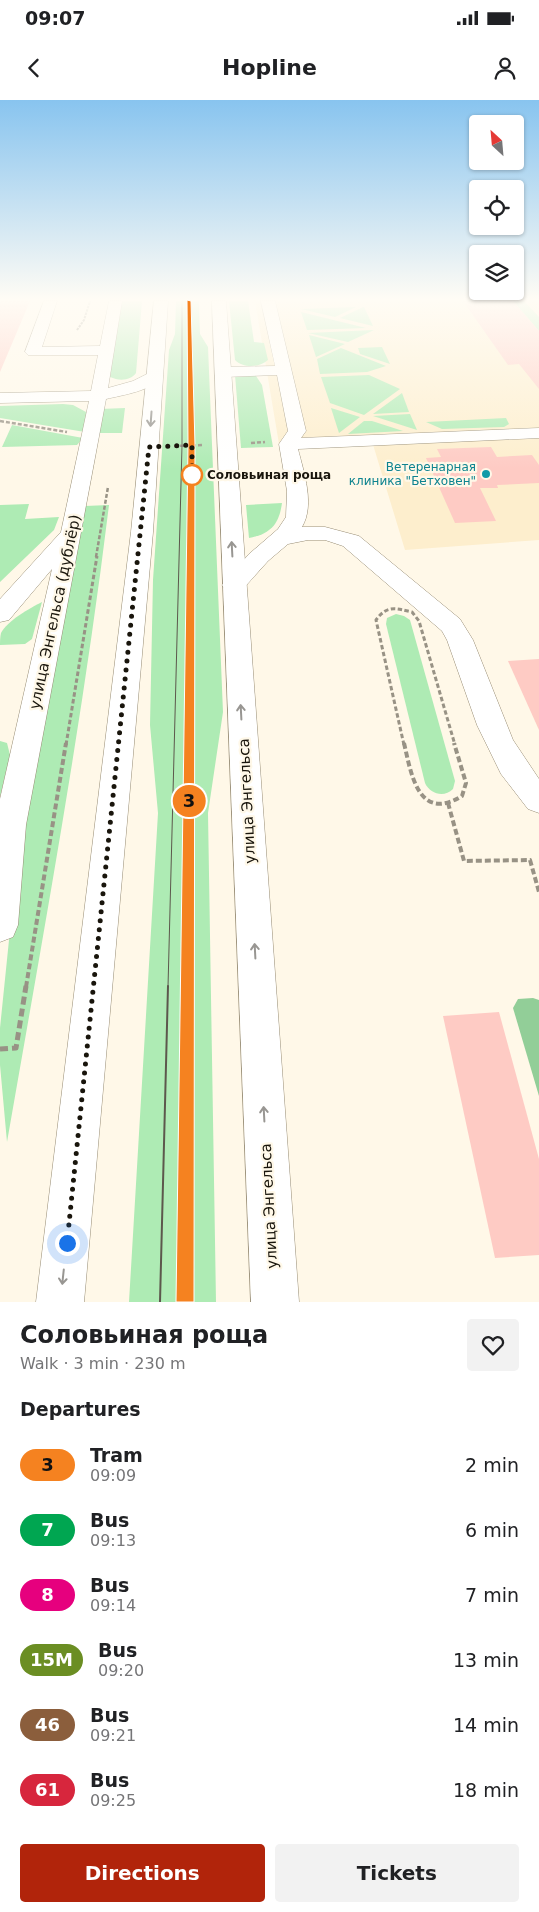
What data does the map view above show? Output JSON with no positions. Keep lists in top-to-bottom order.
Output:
{
  "streets": {
    "main road": ["улица Энгельса (дублёр)", "улица Энгельса"]
  },
  "places": ["Ветеренарная клиника \"Бетховен\"", "Соловьиная роща"],
  "lines": ["tram line 3"],
  "north": "top left",
  "page": {
    "status": "09:07",
    "header": "Hopline",
    "on_map": "3",
    "heading": [
      ["Соловьиная роща", "Walk · 3 min · 230 m"],
      "Departures"
    ],
    "list": [
      {
        "mark": "3",
        "name": "Tram",
        "note": "09:09",
        "value": "2 min"
      },
      {
        "mark": "7",
        "name": "Bus",
        "note": "09:13",
        "value": "6 min"
      },
      {
        "mark": "8",
        "name": "Bus",
        "note": "09:14",
        "value": "7 min"
      },
      {
        "mark": "15М",
        "name": "Bus",
        "note": "09:20",
        "value": "13 min"
      },
      {
        "mark": "46",
        "name": "Bus",
        "note": "09:21",
        "value": "14 min"
      },
      {
        "mark": "61",
        "name": "Bus",
        "note": "09:25",
        "value": "18 min"
      }
    ],
    "buttons": ["Directions", "Tickets"]
  }
}
